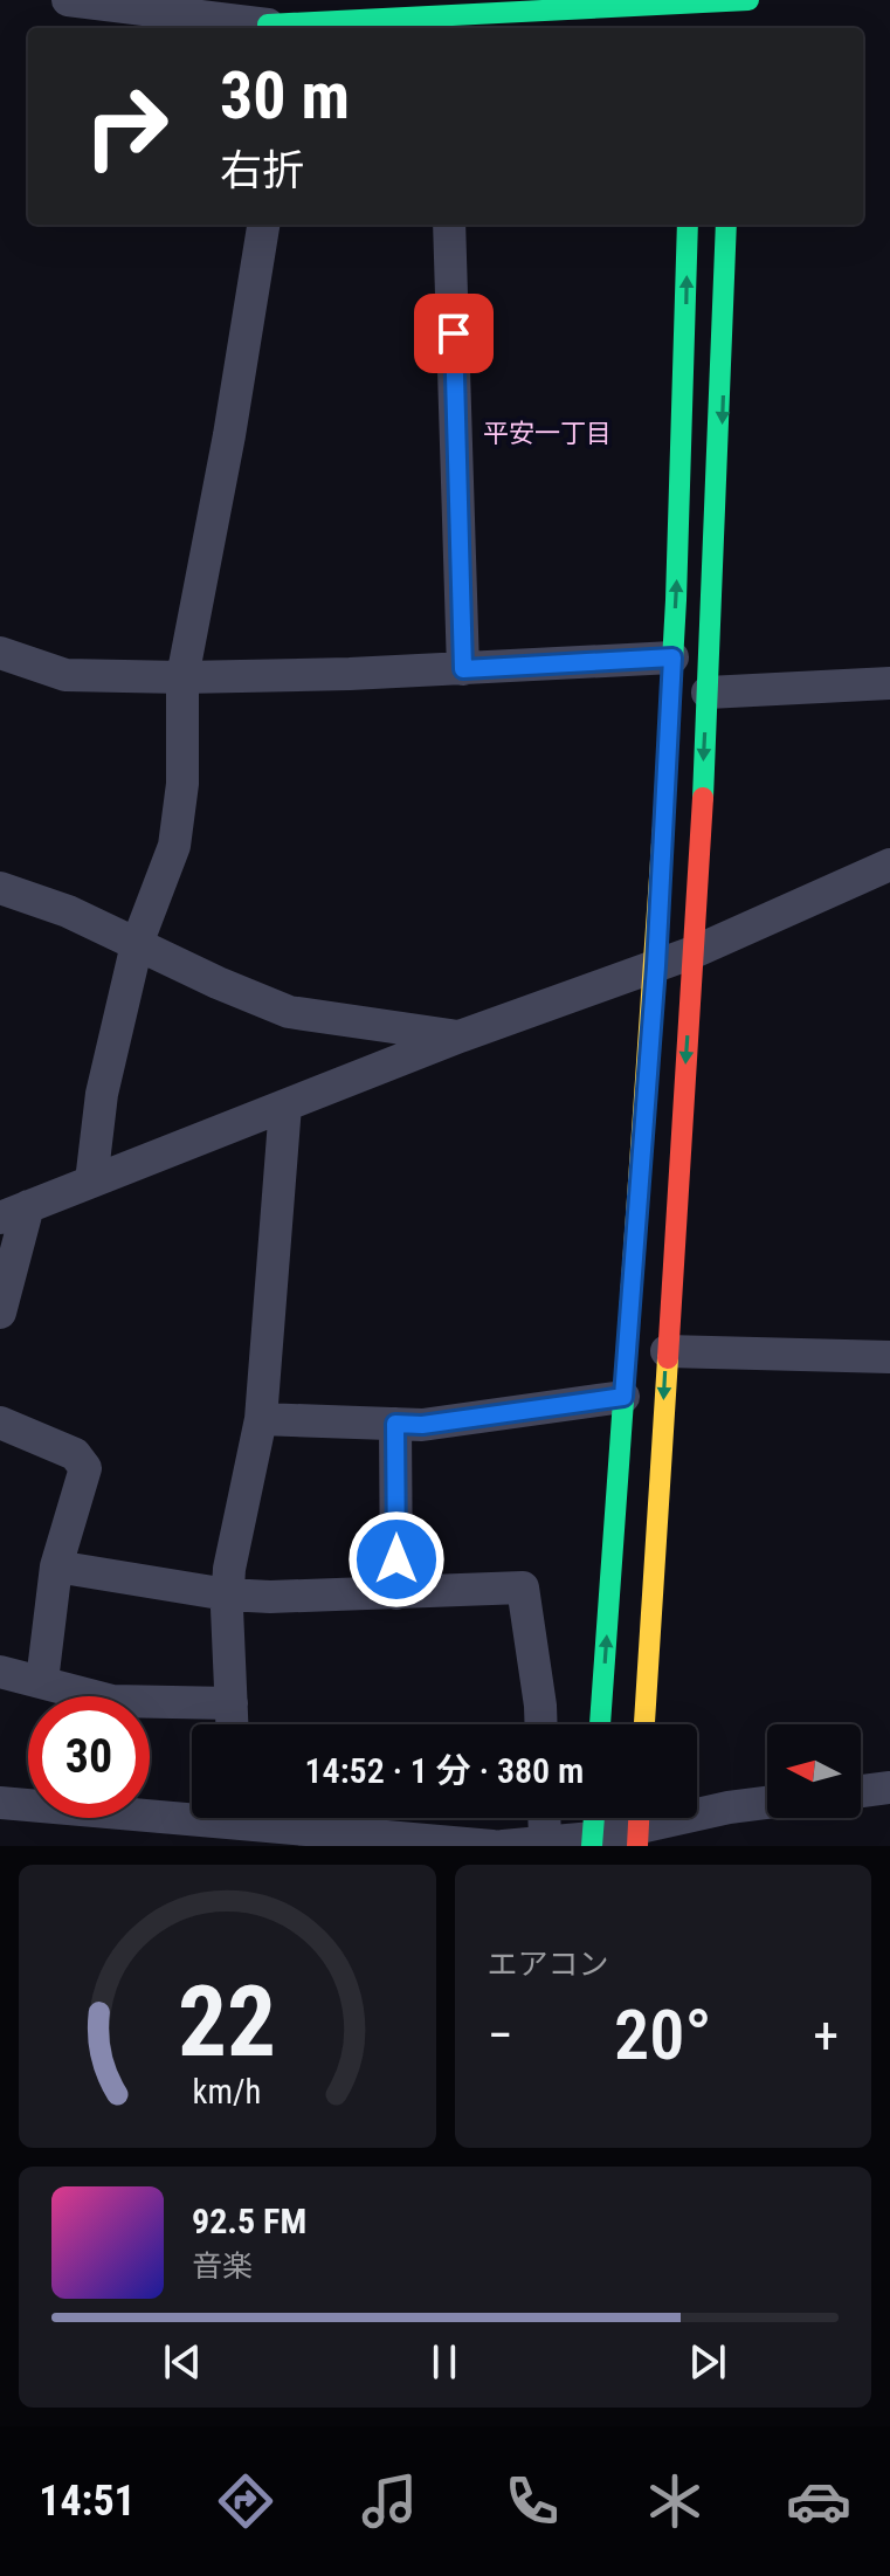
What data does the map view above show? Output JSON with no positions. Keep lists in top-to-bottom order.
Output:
{
  "districts": ["平安一丁目"],
  "north": "left",
  "page": {
    "turn": ["30 m", "右折"],
    "limit": "30",
    "trip": "14:52 · 1 分 · 380 m",
    "tile": "エアコン",
    "heat": ["−", "20°", "+"],
    "song": ["92.5 FM", "音楽"],
    "tabs": "14:51",
    "gauge": ["22", "km/h"]
  }
}
